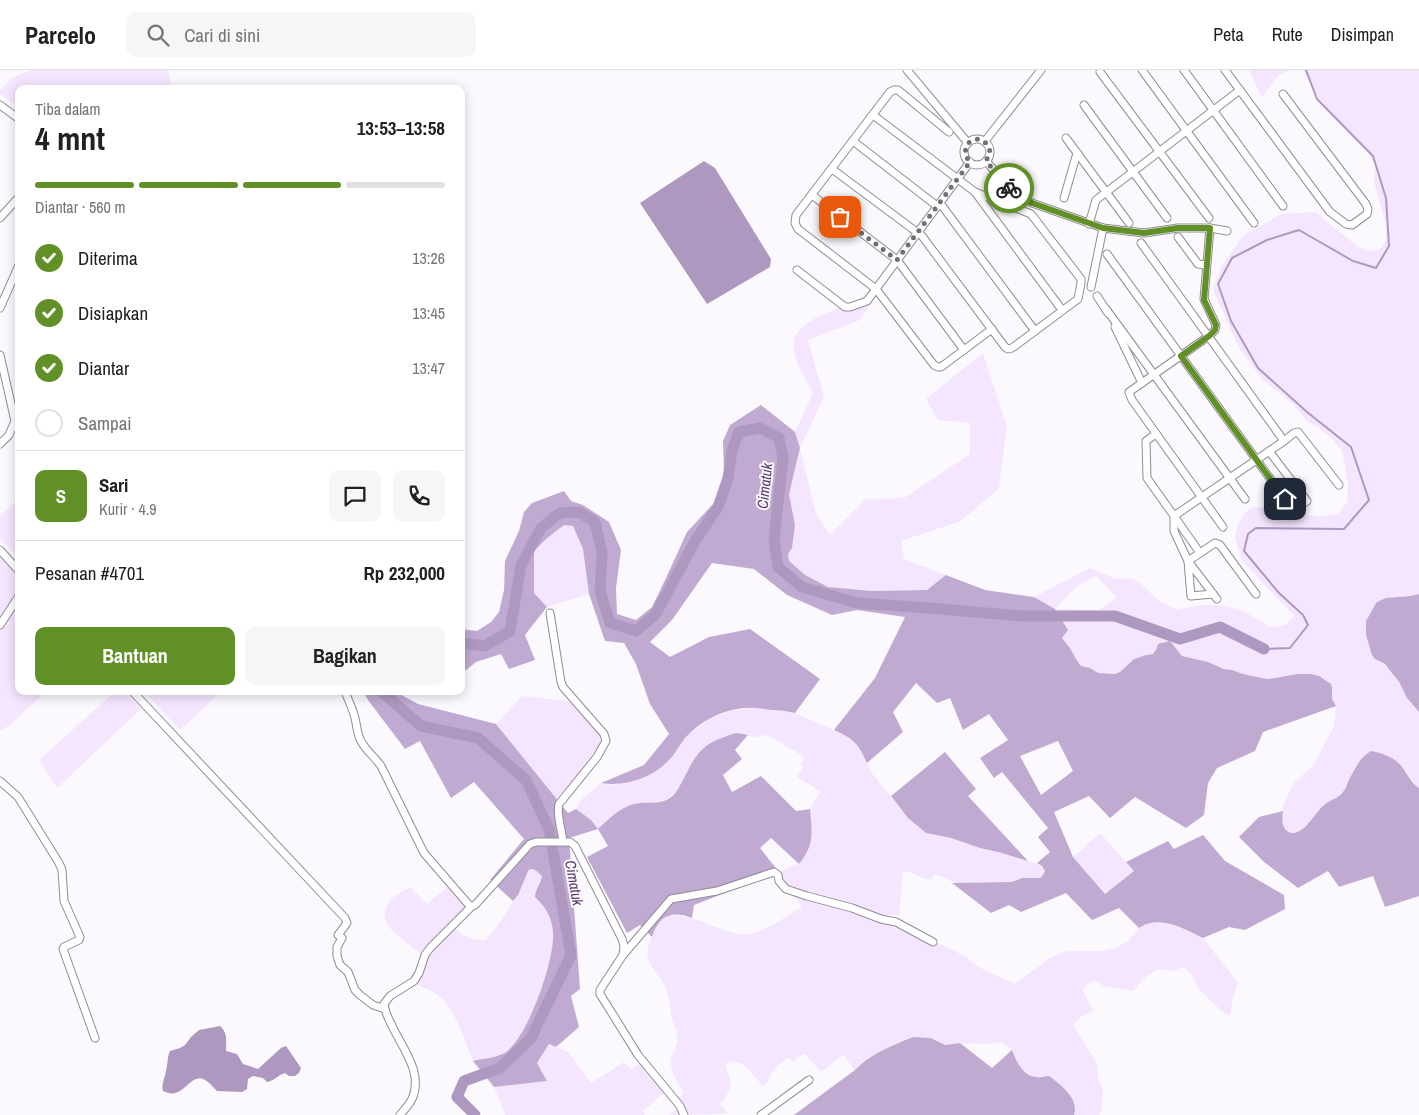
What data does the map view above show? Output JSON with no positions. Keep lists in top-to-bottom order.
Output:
{
  "water": ["Cimatuk"],
  "page": {
    "header": "Parcelo",
    "search": "Cari di sini",
    "nav": ["Peta", "Rute", "Disimpan"],
    "heading": ["4 mnt", "Tiba dalam", "13:53–13:58"],
    "panel": [
      "Sari",
      "Kurir · 4.9",
      "Pesanan #4701",
      "Rp 232,000"
    ],
    "bar": "Diantar · 560 m",
    "list": [
      ["Diterima", "13:26"],
      ["Disiapkan", "13:45"],
      ["Diantar", "13:47"],
      "Sampai"
    ],
    "round": "S",
    "buttons": ["Bantuan", "Bagikan"]
  }
}
